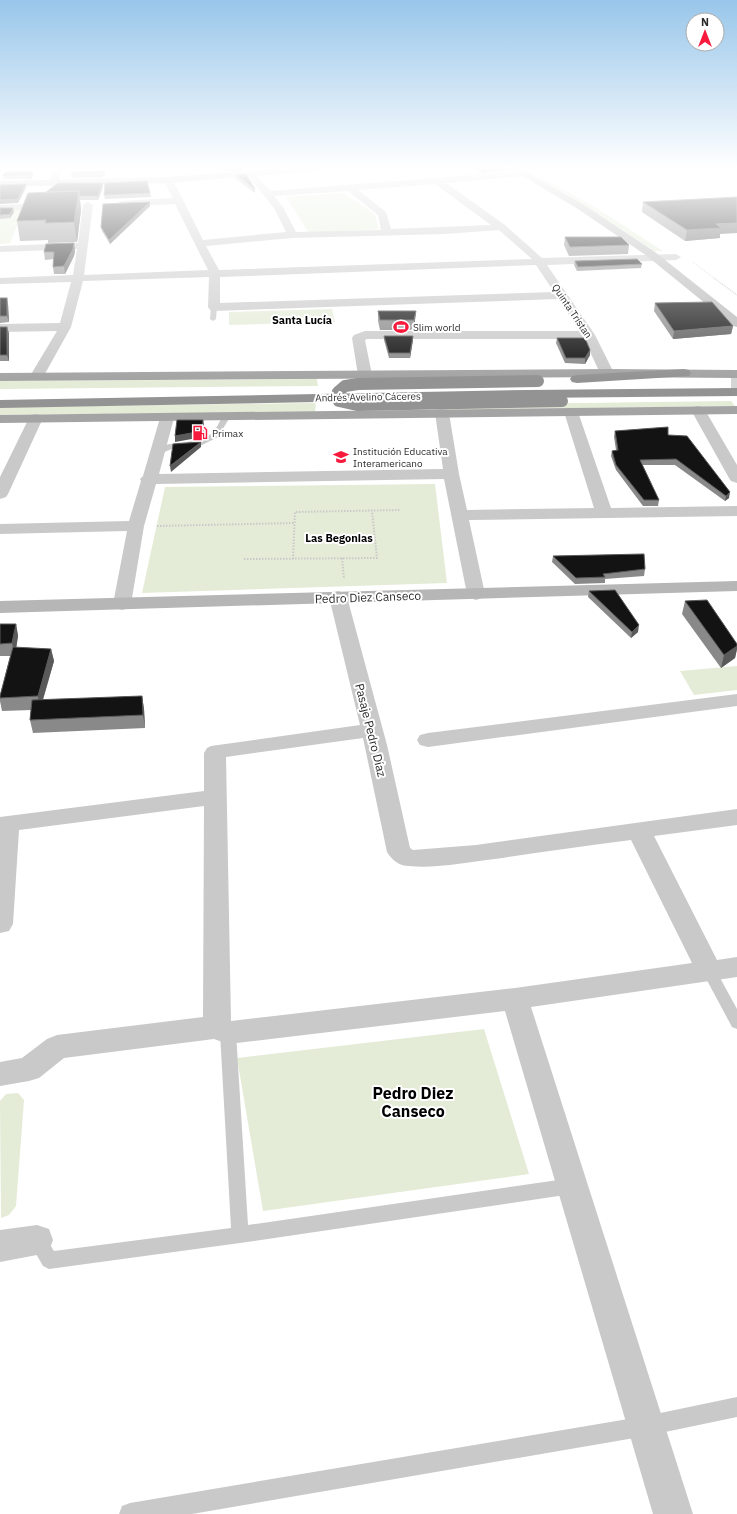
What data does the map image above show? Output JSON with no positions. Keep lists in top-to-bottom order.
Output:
{
  "streets": {
    "highway": ["Andrés Avelino Cáceres"],
    "street": ["Quinta Tristan", "Pedro Diez Canseco", "Pasaje Pedro Díaz"]
  },
  "crossings": [
    ["Quinta Tristan", "Andrés Avelino Cáceres"],
    ["Pedro Diez Canseco", "Pasaje Pedro Díaz"]
  ],
  "districts": ["Santa Lucía", "Las Begonias", "Pedro Diez Canseco"],
  "places": {
    "sports": ["Slim world"],
    "fuel station": ["Primax"],
    "school or university": ["Institución Educativa Interamericano"]
  },
  "north": "top"
}
